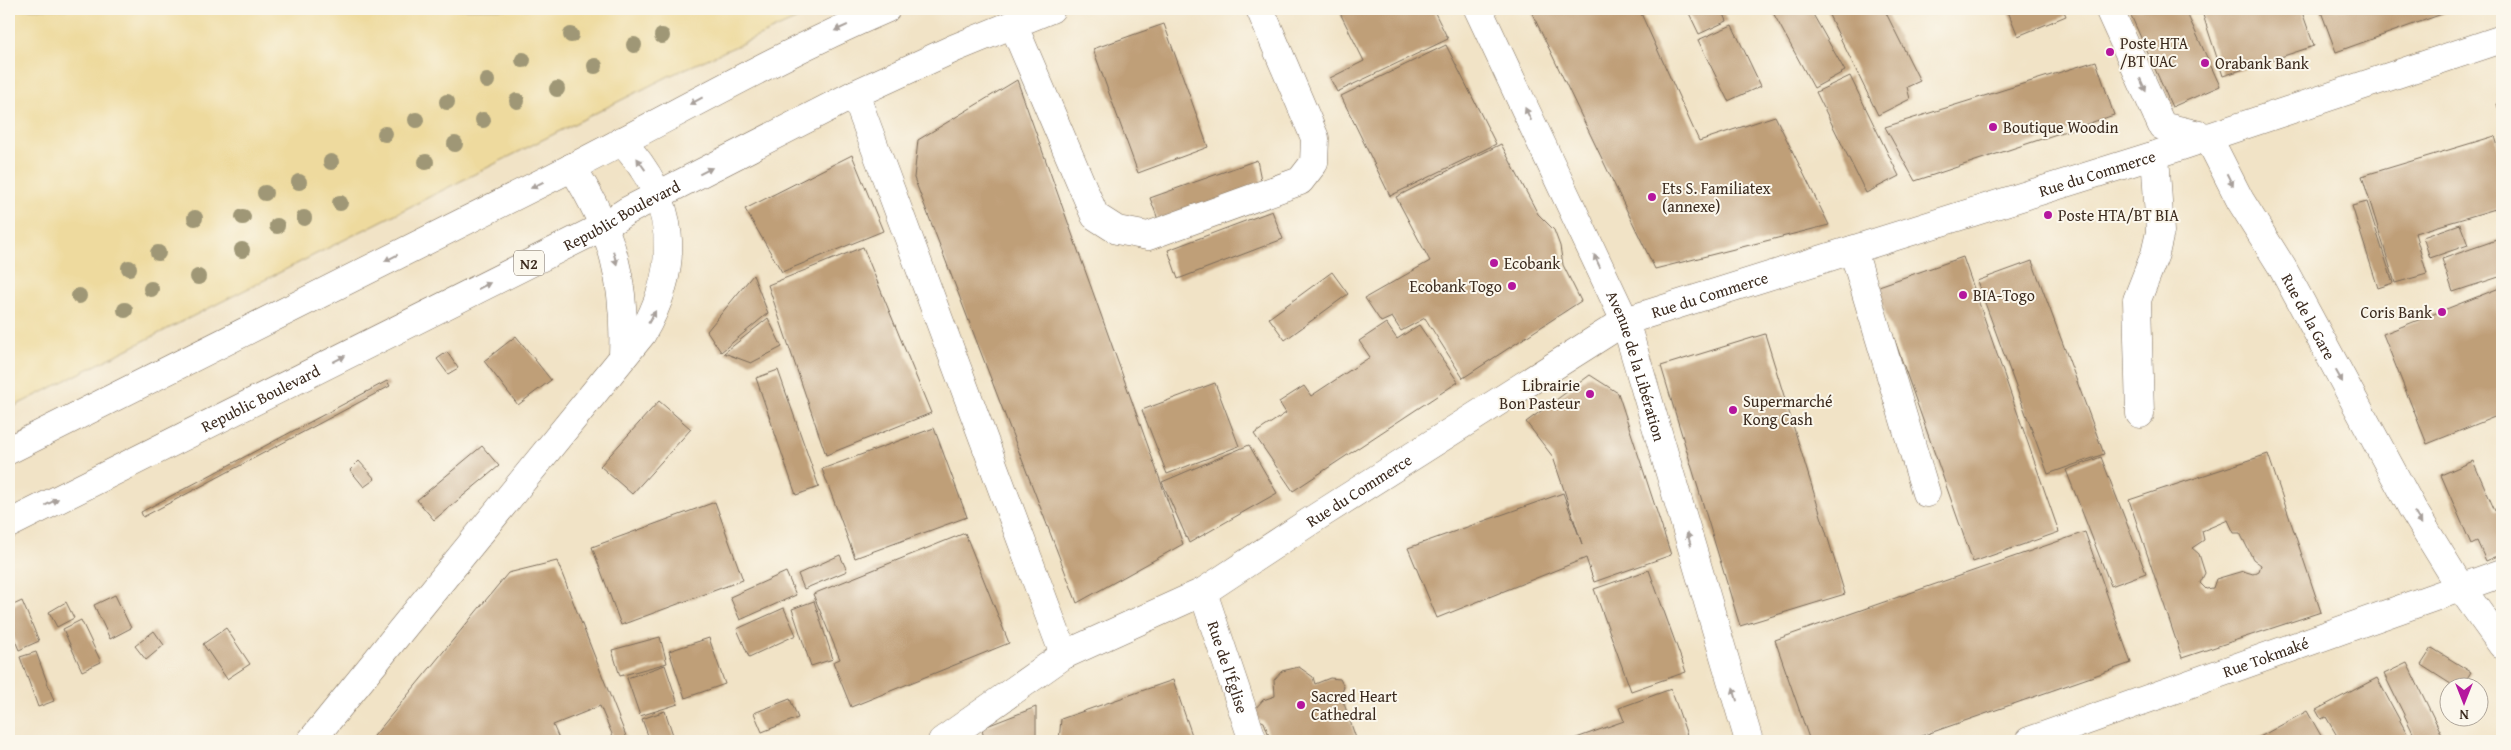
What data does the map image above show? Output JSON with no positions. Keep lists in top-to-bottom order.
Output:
{
  "streets": {
    "main road": [
      "Rue du Commerce",
      "Republic Boulevard",
      "N2",
      "Rue de la Gare",
      "Avenue de la Libération",
      "Rue Tokmaké",
      "Rue de l'Église"
    ]
  },
  "crossings": [
    ["Rue du Commerce", "Rue de la Gare"],
    ["Rue du Commerce", "Avenue de la Libération"],
    ["Rue du Commerce", "Rue de l'Église"],
    ["Rue de la Gare", "Rue Tokmaké"]
  ],
  "one_way": ["Rue de la Gare"],
  "places": [
    "Poste HTA /BT UAC",
    "Orabank Bank",
    "Boutique Woodin",
    "Ets S. Familiatex (annexe)",
    "Poste HTA/BT BIA",
    "Ecobank",
    "Ecobank Togo",
    "BIA-Togo",
    "Coris Bank",
    "Librairie Bon Pasteur",
    "Supermarché Kong Cash",
    "Sacred Heart Cathedral"
  ],
  "north": "bottom"
}
